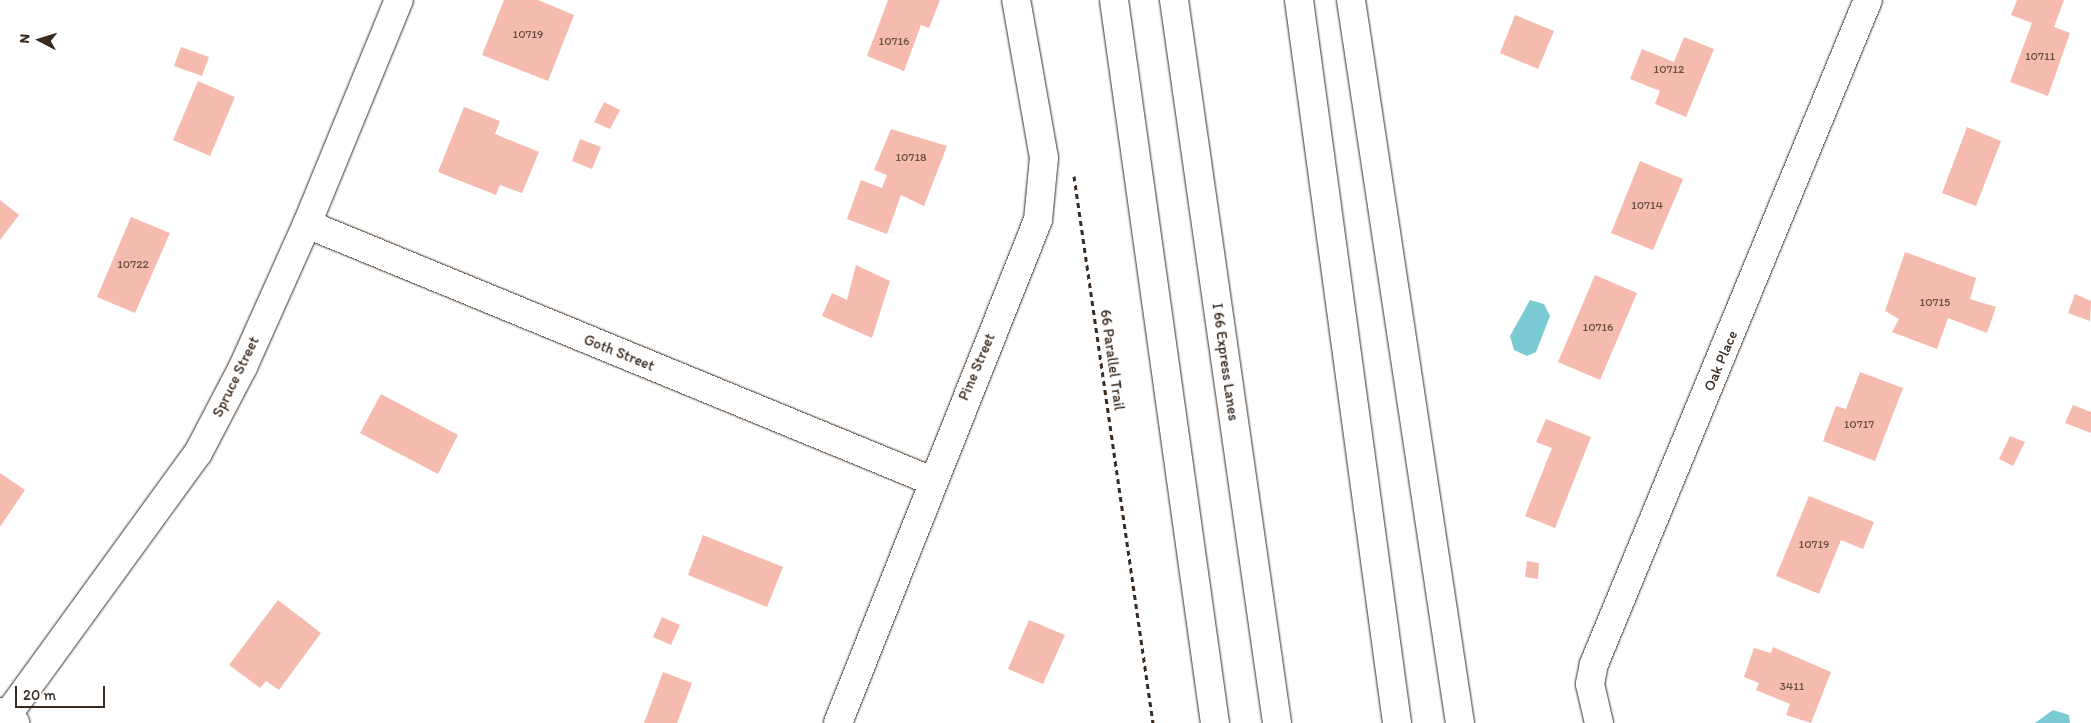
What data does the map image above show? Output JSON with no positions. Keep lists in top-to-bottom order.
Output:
{
  "streets": {
    "main road": [
      "Goth Street",
      "Oak Place",
      "I 66 Express Lanes",
      "Pine Street",
      "Spruce Street"
    ],
    "path": ["66 Parallel Trail"]
  },
  "crossings": [
    ["Goth Street", "Pine Street"],
    ["Goth Street", "Spruce Street"]
  ],
  "house_numbers": [
    "10719",
    "10716",
    "10711",
    "10712",
    "10718",
    "10714",
    "10722",
    "10715",
    "10716",
    "10717",
    "10719",
    "3411"
  ],
  "scale_bar": "20 m",
  "north": "left"
}
